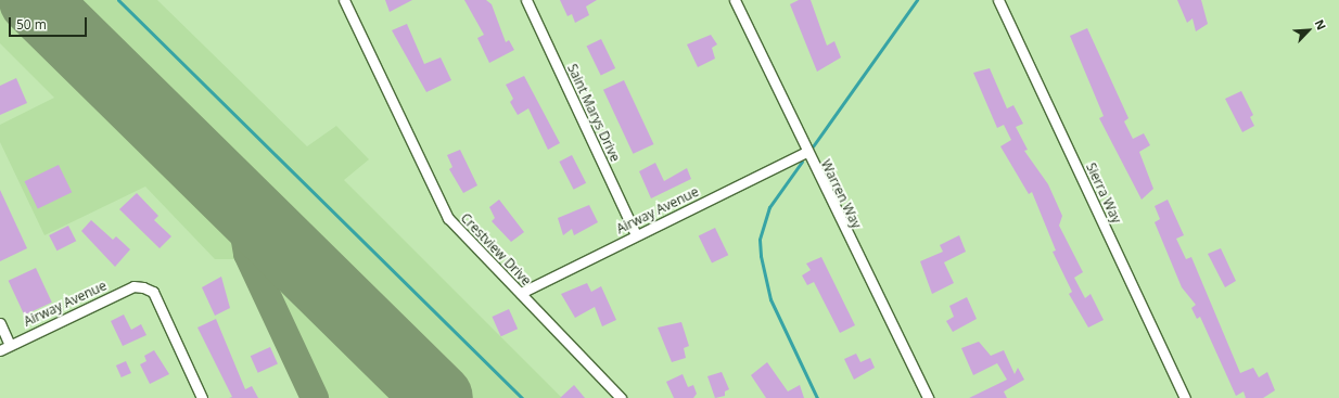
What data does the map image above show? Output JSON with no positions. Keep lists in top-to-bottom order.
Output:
{
  "streets": {
    "street": [
      "Saint Marys Drive",
      "Sierra Way",
      "Warren Way",
      "Airway Avenue",
      "Crestview Drive"
    ]
  },
  "crossings": [
    ["Saint Marys Drive", "Airway Avenue"],
    ["Warren Way", "Airway Avenue"],
    ["Airway Avenue", "Crestview Drive"]
  ],
  "scale_bar": "50 m",
  "north": "top right"
}
